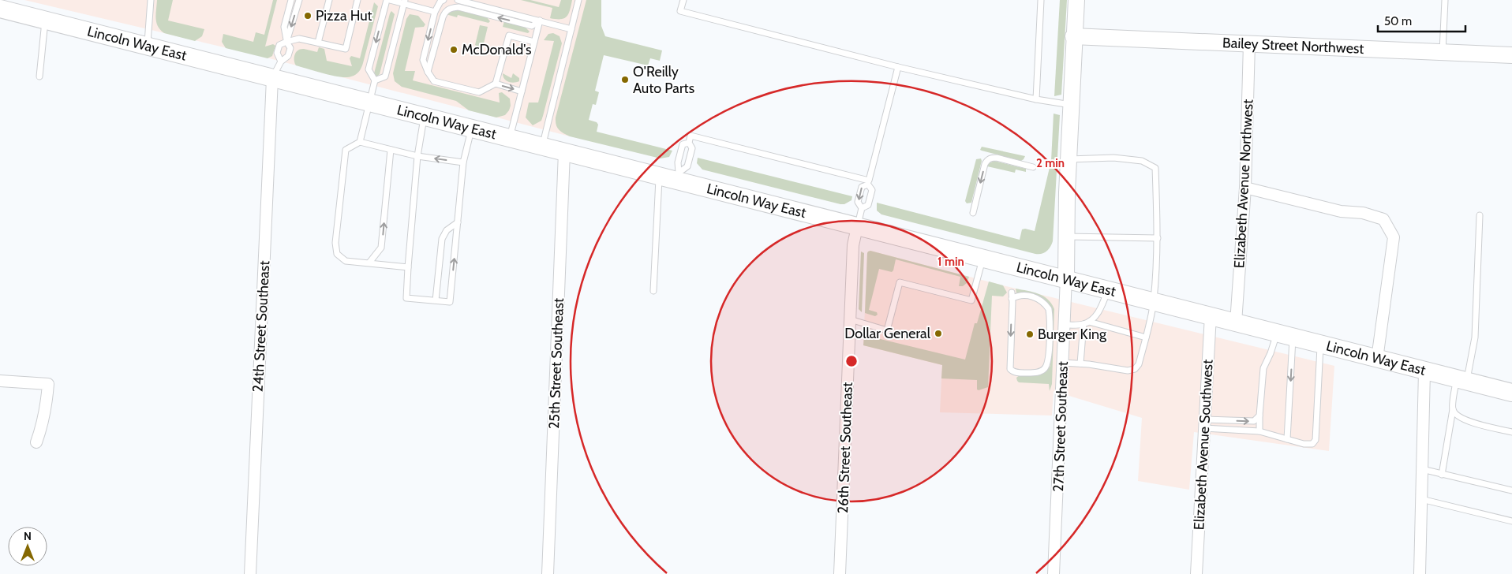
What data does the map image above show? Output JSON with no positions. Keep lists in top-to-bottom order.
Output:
{
  "streets": {
    "main road": ["Lincoln Way East"],
    "street": [
      "Bailey Street Northwest",
      "Elizabeth Avenue Northwest",
      "24th Street Southeast",
      "25th Street Southeast",
      "27th Street Southeast",
      "Elizabeth Avenue Southwest",
      "26th Street Southeast"
    ]
  },
  "crossings": [
    ["Lincoln Way East", "Elizabeth Avenue Northwest"],
    ["Lincoln Way East", "24th Street Southeast"],
    ["Lincoln Way East", "25th Street Southeast"],
    ["Lincoln Way East", "27th Street Southeast"],
    ["Lincoln Way East", "Elizabeth Avenue Southwest"],
    ["Lincoln Way East", "26th Street Southeast"],
    ["Bailey Street Northwest", "Elizabeth Avenue Northwest"]
  ],
  "places": [
    "Pizza Hut",
    "McDonald's",
    "O'Reilly Auto Parts",
    "Dollar General",
    "Burger King"
  ],
  "scale_bar": "50 m",
  "north": "top",
  "rings": ["2 min", "1 min"]
}
